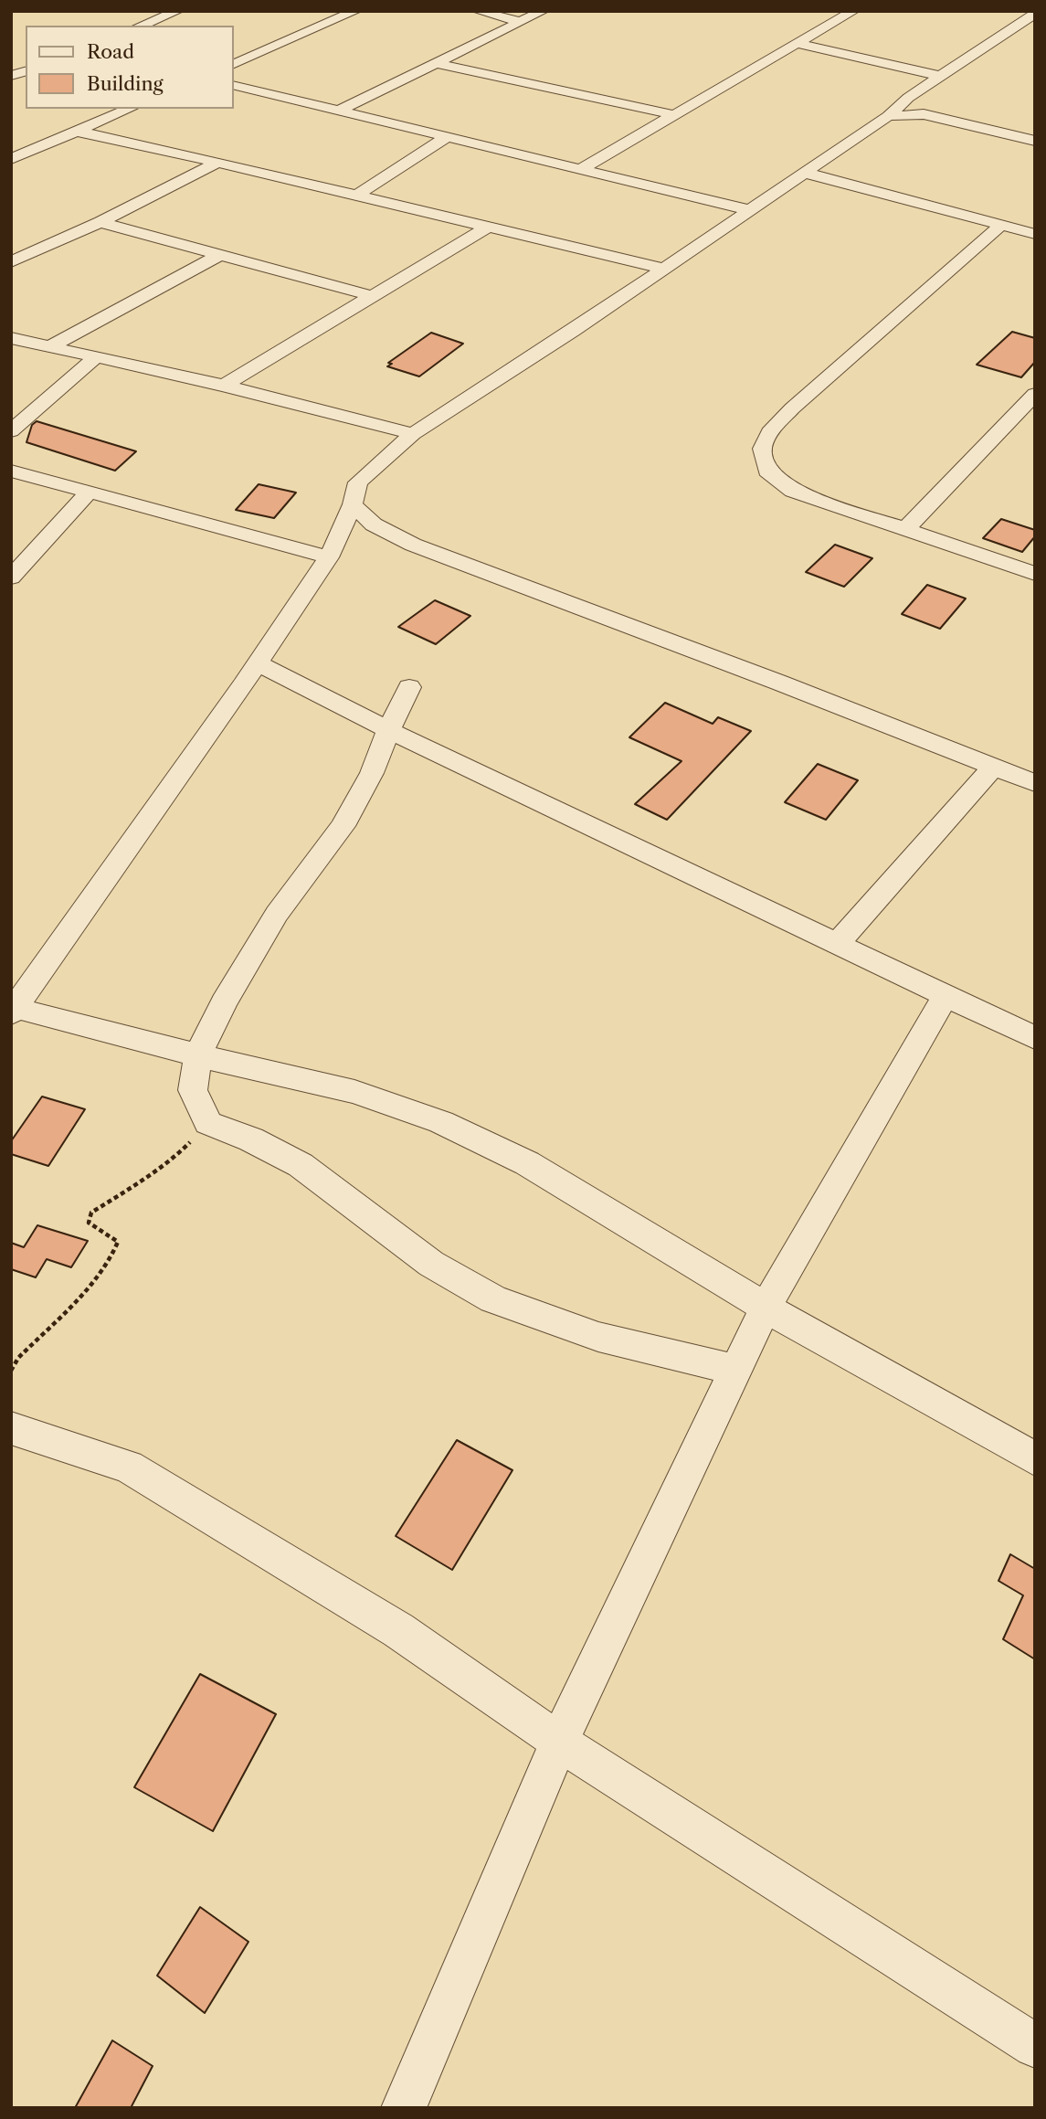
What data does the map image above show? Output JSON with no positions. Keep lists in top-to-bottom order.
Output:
{
  "legend": ["Road", "Building"]
}
